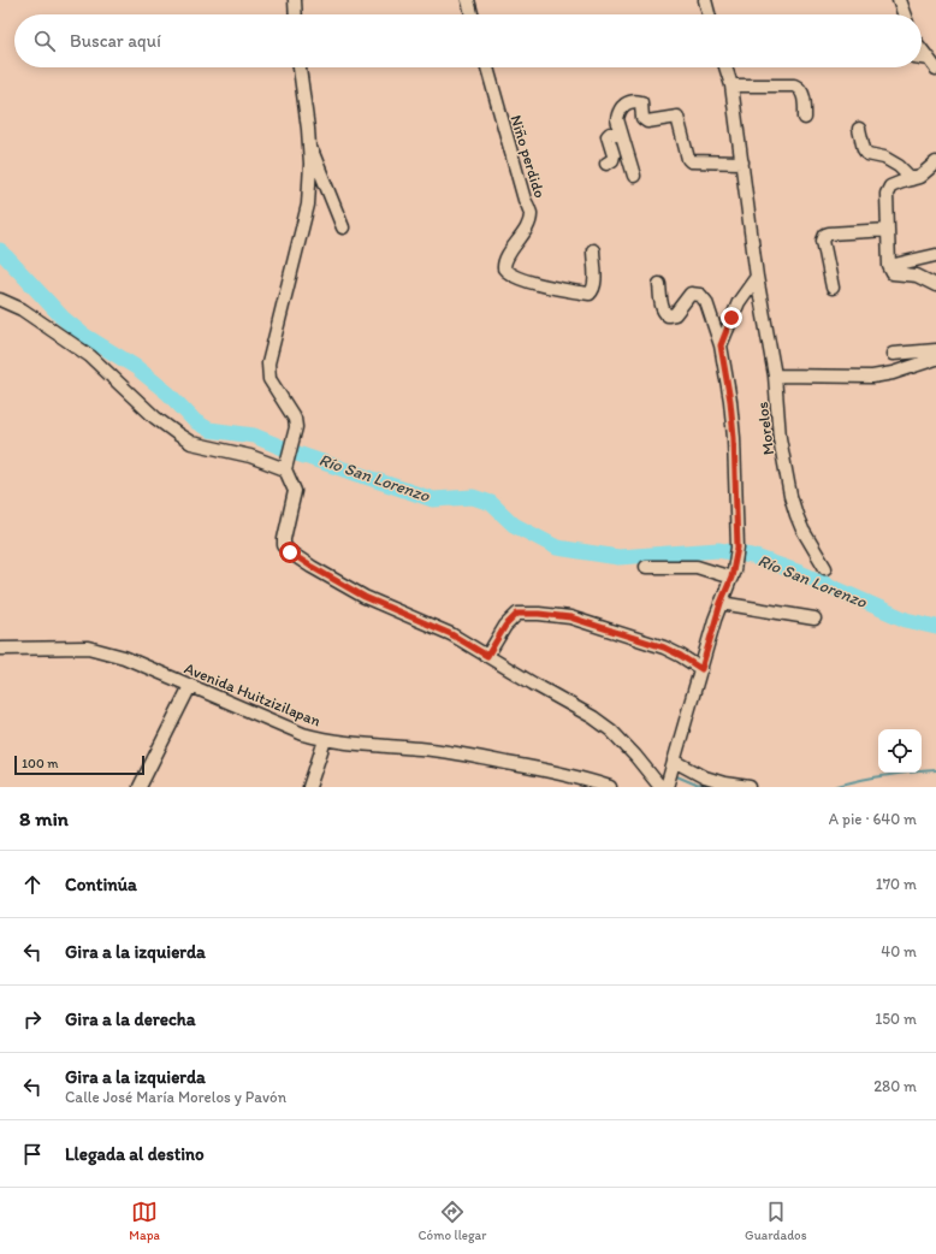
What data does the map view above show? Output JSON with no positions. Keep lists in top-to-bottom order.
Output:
{
  "streets": {
    "street": ["Niño perdido", "Morelos", "Avenida Huitzizilapan"]
  },
  "water": ["Río San Lorenzo"],
  "scale_bar": "100 m",
  "page": {
    "search": "Buscar aquí",
    "scale": "100 m",
    "heading": ["8 min", "A pie · 640 m"],
    "list": [
      ["Continúa", "170 m"],
      ["Gira a la izquierda", "40 m"],
      ["Gira a la derecha", "150 m"],
      ["Gira a la izquierda", "Calle José María Morelos y Pavón", "280 m"],
      "Llegada al destino"
    ],
    "nav": ["Mapa", "Cómo llegar", "Guardados"]
  }
}
